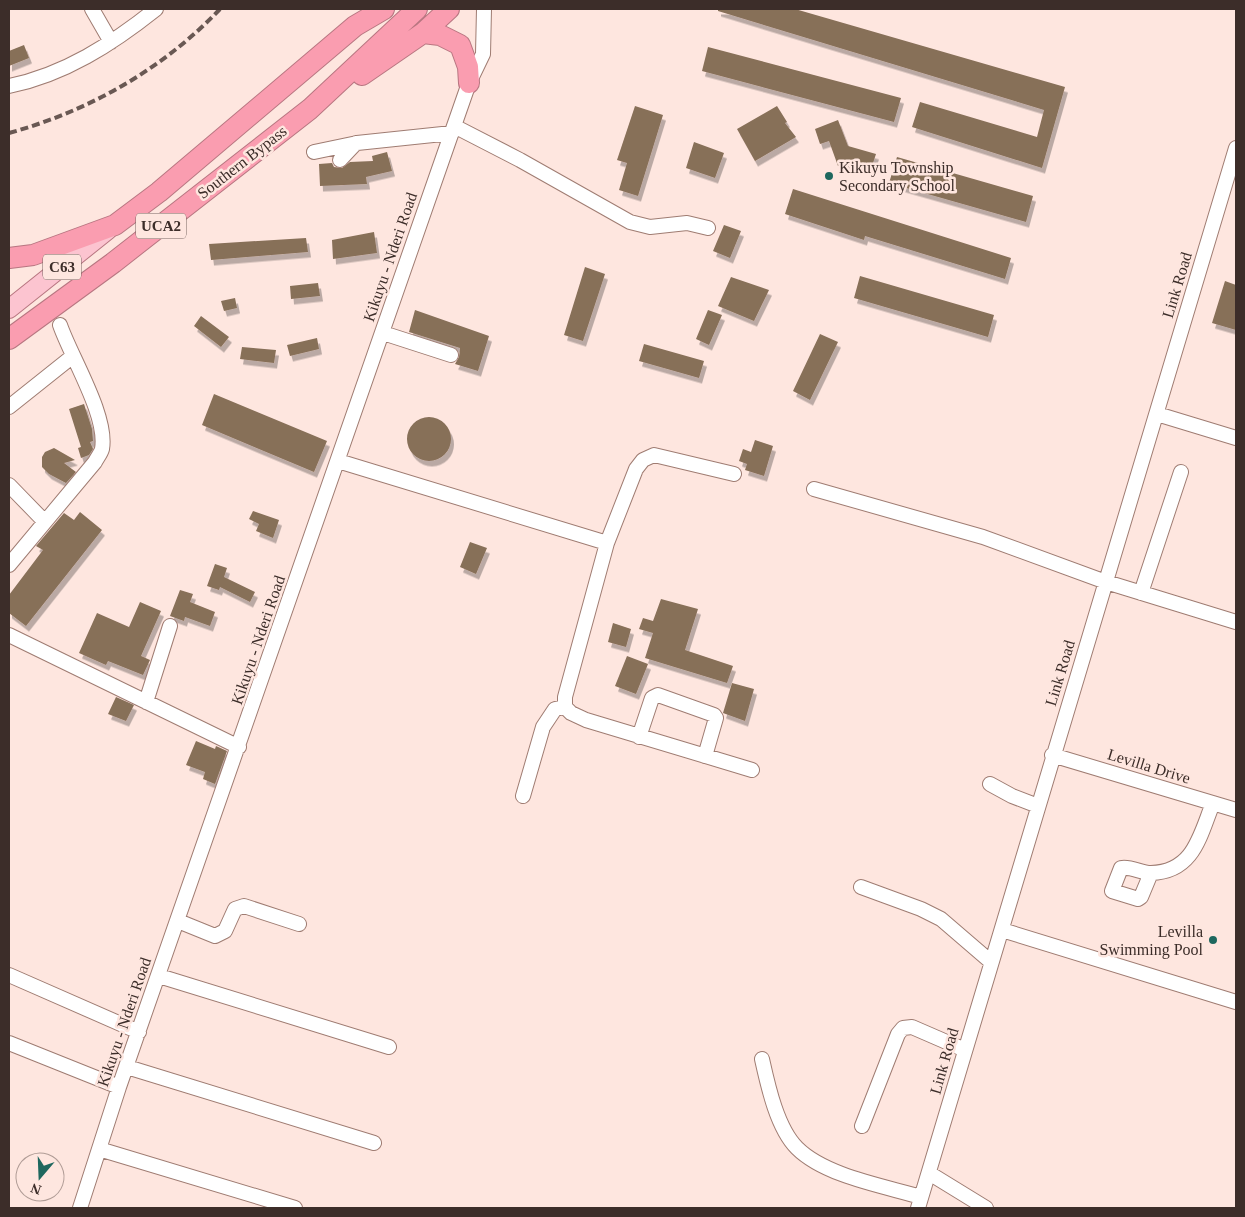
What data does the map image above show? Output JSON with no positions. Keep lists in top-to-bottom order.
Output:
{
  "streets": {
    "highway": ["Southern Bypass", "UCA2"],
    "main road": ["C63"],
    "street": ["Kikuyu - Nderi Road", "Link Road", "Levilla Drive"]
  },
  "crossings": [
    ["Link Road", "Levilla Drive"]
  ],
  "places": ["Kikuyu Township Secondary School", "Levilla Swimming Pool"],
  "north": "bottom"
}
